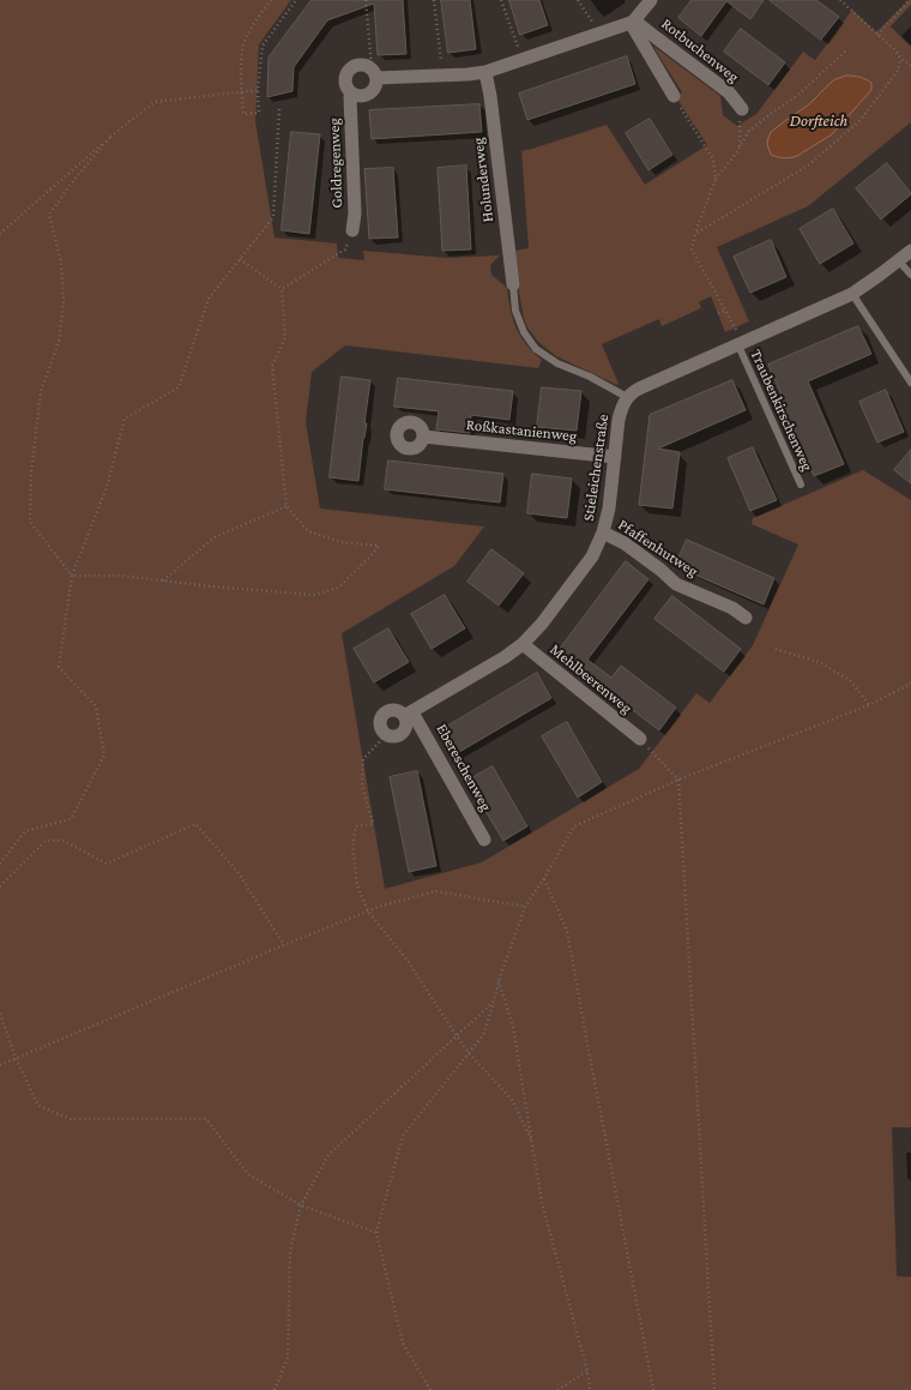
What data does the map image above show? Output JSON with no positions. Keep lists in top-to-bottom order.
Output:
{
  "streets": {
    "street": [
      "Rotbuchenweg",
      "Goldregenweg",
      "Holunderweg",
      "Roßkastanienweg",
      "Stieleichenstraße",
      "Pfaffenhutweg",
      "Mehlbeerenweg",
      "Ebereschenweg"
    ],
    "lane": ["Traubenkirschenweg"]
  },
  "crossings": [
    ["Roßkastanienweg", "Stieleichenstraße"],
    ["Stieleichenstraße", "Pfaffenhutweg"],
    ["Stieleichenstraße", "Mehlbeerenweg"],
    ["Stieleichenstraße", "Ebereschenweg"]
  ],
  "water": ["Dorfteich"]
}
